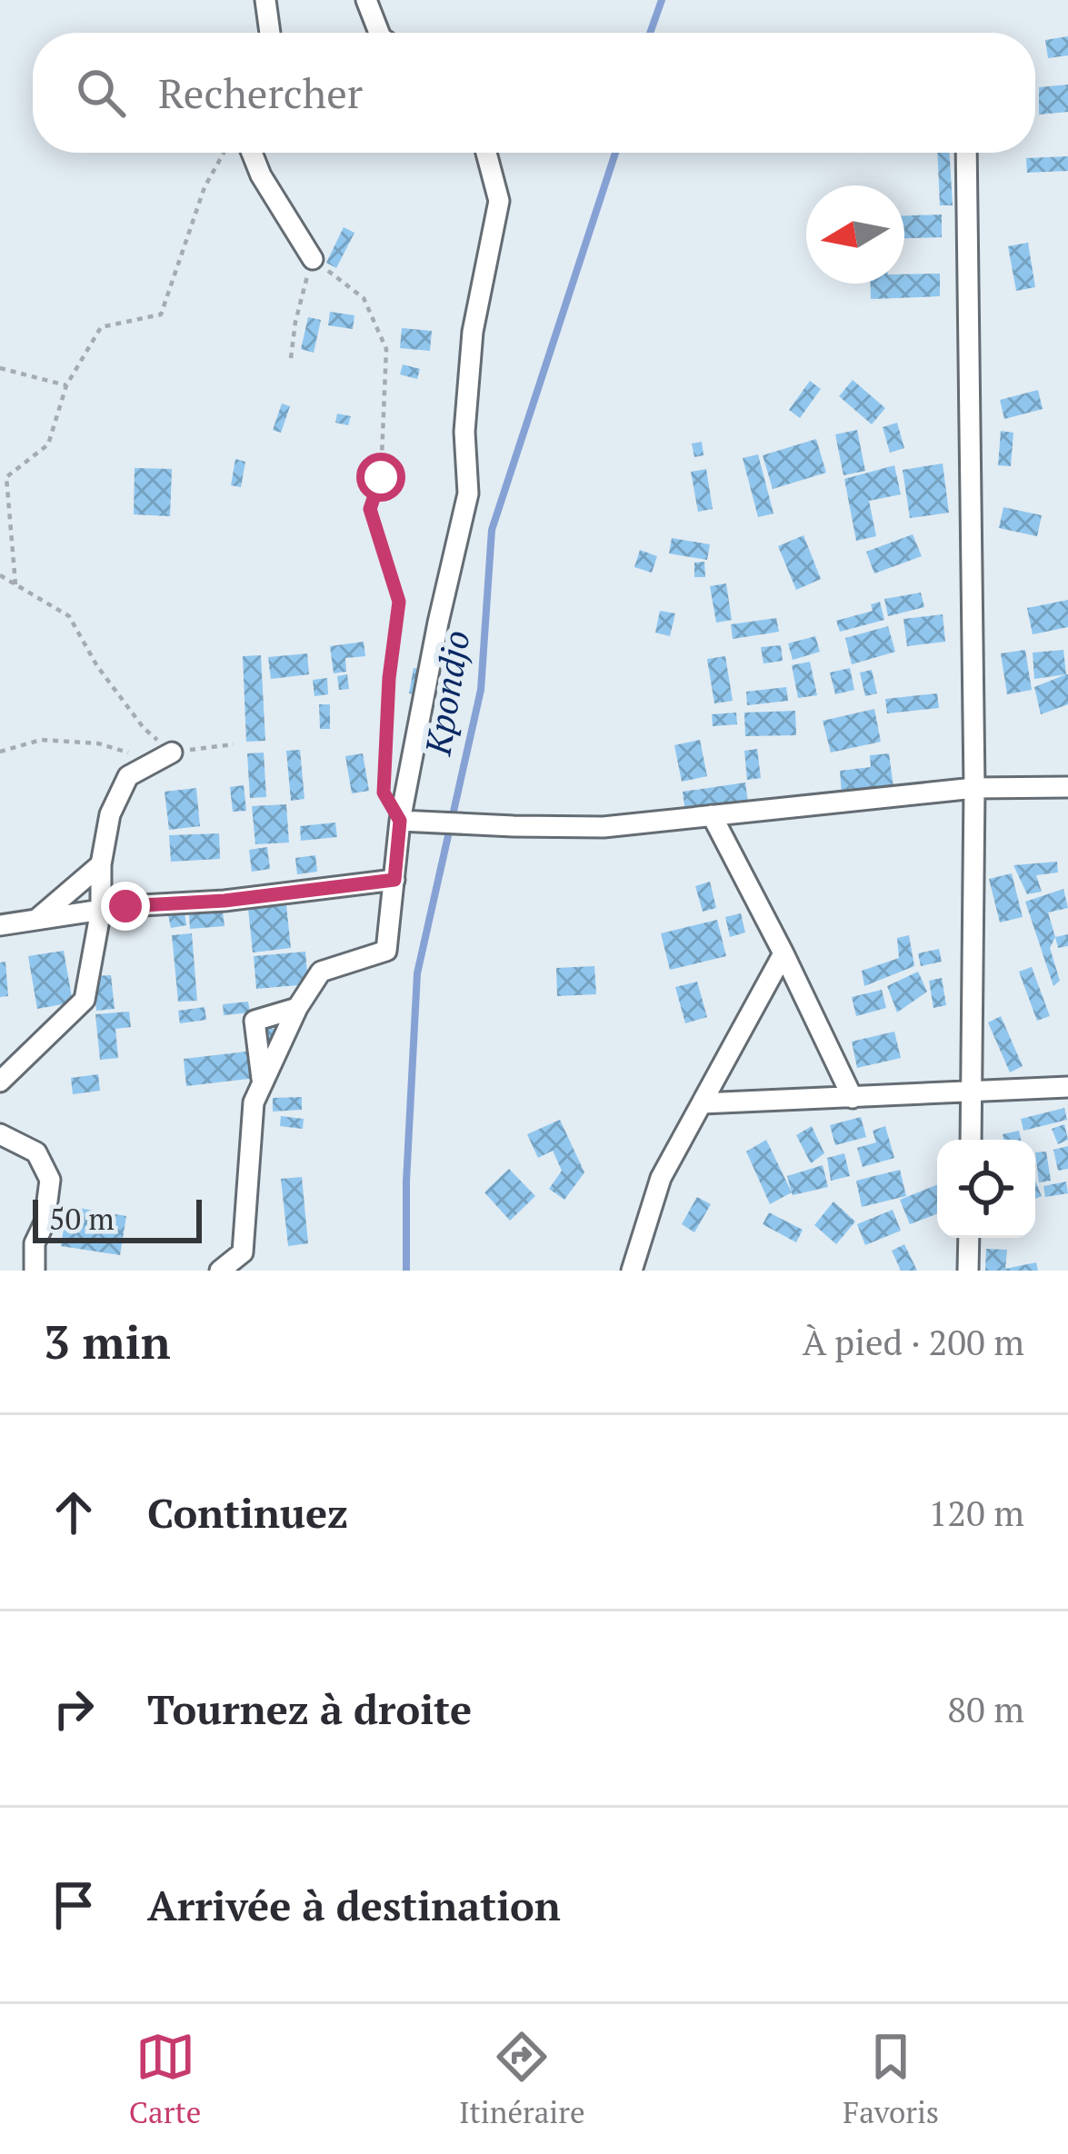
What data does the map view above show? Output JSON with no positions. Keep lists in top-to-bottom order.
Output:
{
  "water": ["Kpondjo"],
  "scale_bar": "50 m",
  "north": "left",
  "page": {
    "search": "Rechercher",
    "scale": "50 m",
    "heading": ["3 min", "À pied · 200 m"],
    "list": [
      ["Continuez", "120 m"],
      ["Tournez à droite", "80 m"],
      "Arrivée à destination"
    ],
    "nav": ["Carte", "Itinéraire", "Favoris"]
  }
}
